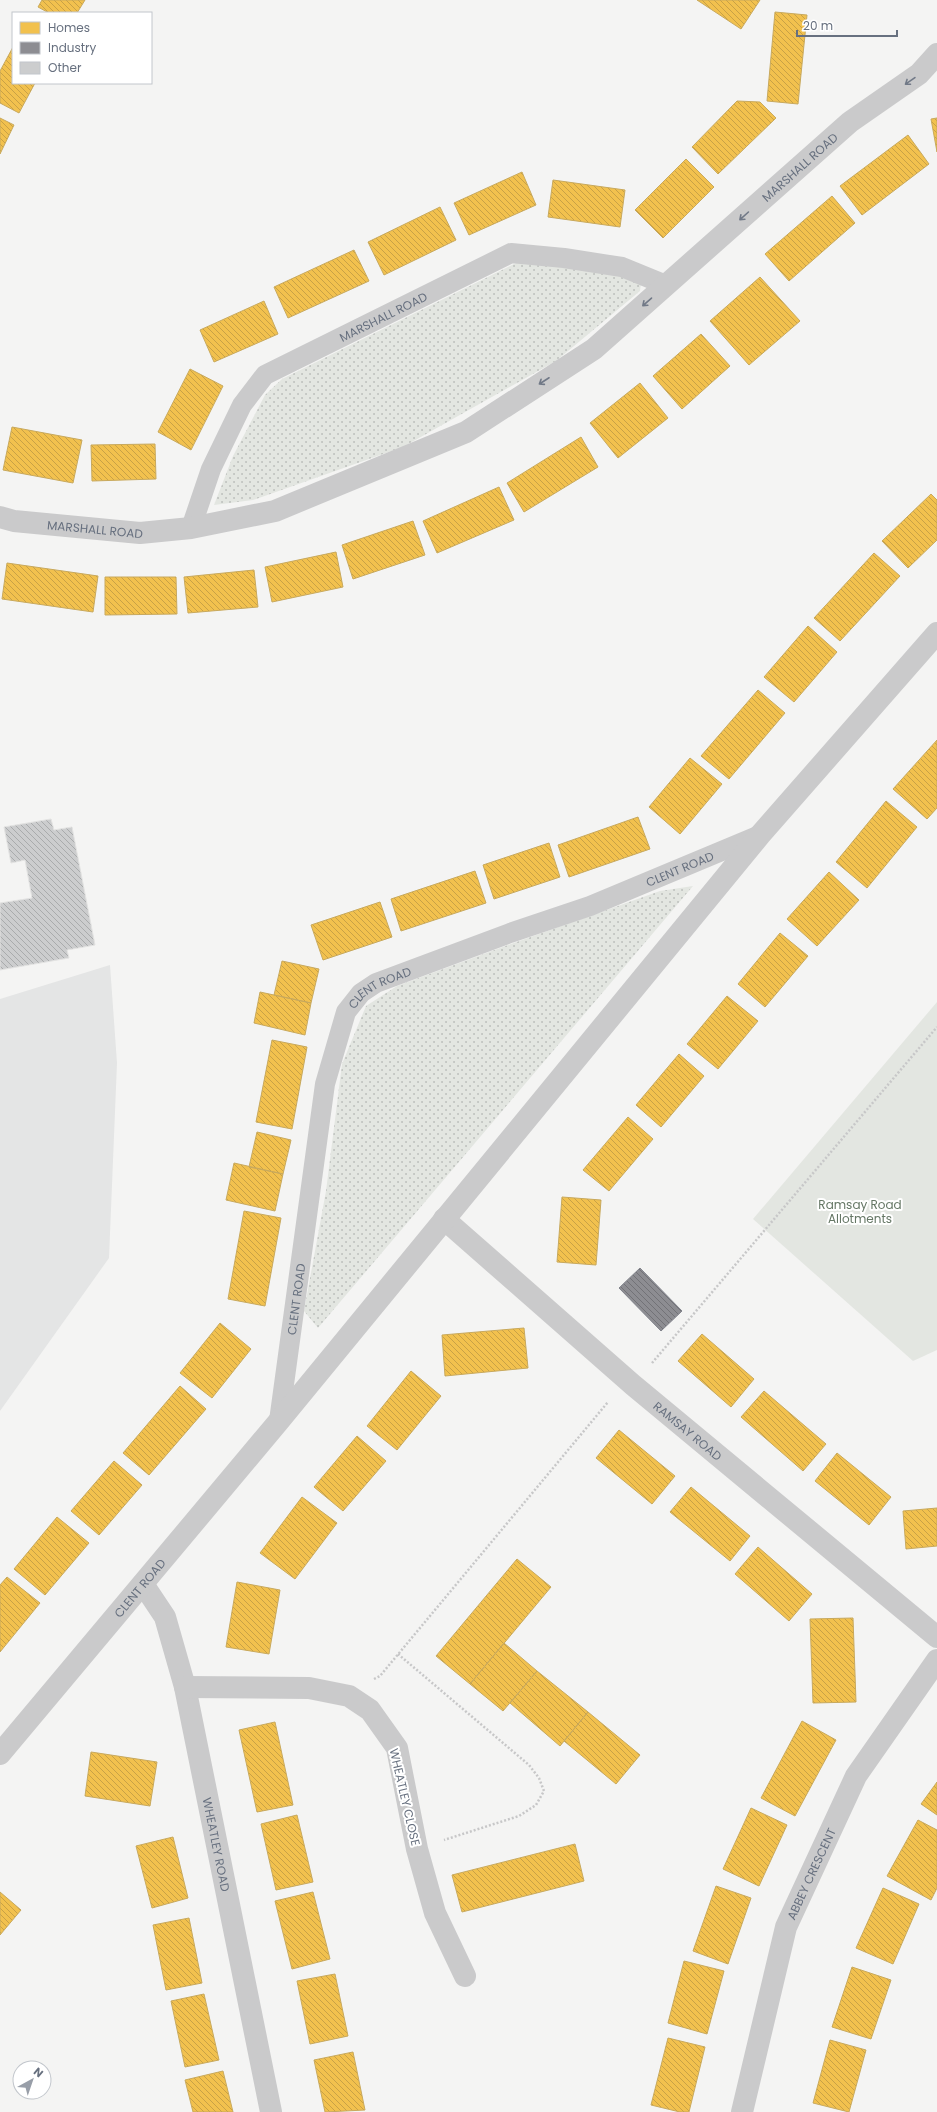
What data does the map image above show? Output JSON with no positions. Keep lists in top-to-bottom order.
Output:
{
  "streets": {
    "street": [
      "MARSHALL ROAD",
      "CLENT ROAD",
      "RAMSAY ROAD",
      "WHEATLEY CLOSE",
      "WHEATLEY ROAD",
      "ABBEY CRESCENT"
    ]
  },
  "crossings": [
    ["CLENT ROAD", "RAMSAY ROAD"],
    ["CLENT ROAD", "WHEATLEY ROAD"],
    ["WHEATLEY CLOSE", "WHEATLEY ROAD"]
  ],
  "one_way": ["MARSHALL ROAD"],
  "parks": ["Ramsay Road Allotments"],
  "legend": ["Homes", "Industry", "Other"],
  "scale_bar": "20 m",
  "north": "top right"
}
